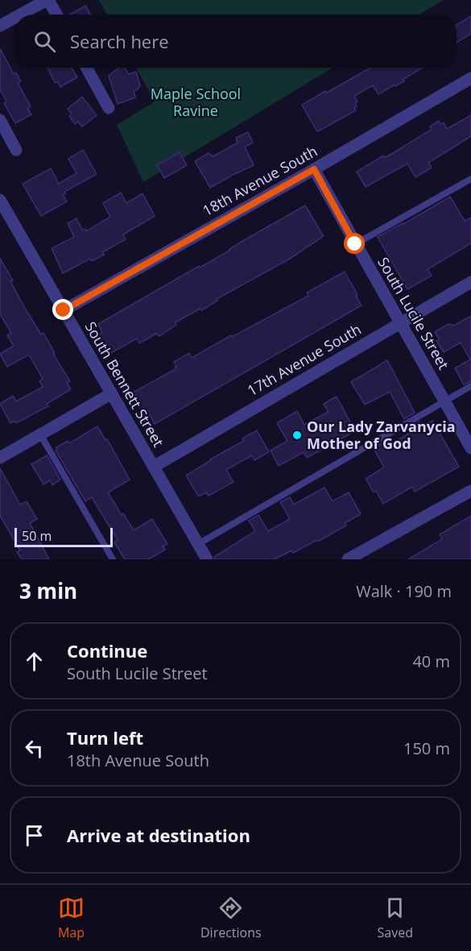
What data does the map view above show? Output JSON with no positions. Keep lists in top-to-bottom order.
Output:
{
  "streets": {
    "street": [
      "18th Avenue South",
      "South Lucile Street",
      "17th Avenue South",
      "South Bennett Street"
    ]
  },
  "crossings": [
    ["18th Avenue South", "South Lucile Street"],
    ["18th Avenue South", "South Bennett Street"],
    ["South Lucile Street", "17th Avenue South"],
    ["17th Avenue South", "South Bennett Street"]
  ],
  "parks": ["Maple School Ravine"],
  "places": ["Our Lady Zarvanycia Mother of God"],
  "scale_bar": "50 m",
  "page": {
    "search": "Search here",
    "scale": "50 m",
    "heading": ["3 min", "Walk · 190 m"],
    "list": [
      ["Continue", "South Lucile Street", "40 m"],
      ["Turn left", "18th Avenue South", "150 m"],
      "Arrive at destination"
    ],
    "nav": ["Map", "Directions", "Saved"]
  }
}
